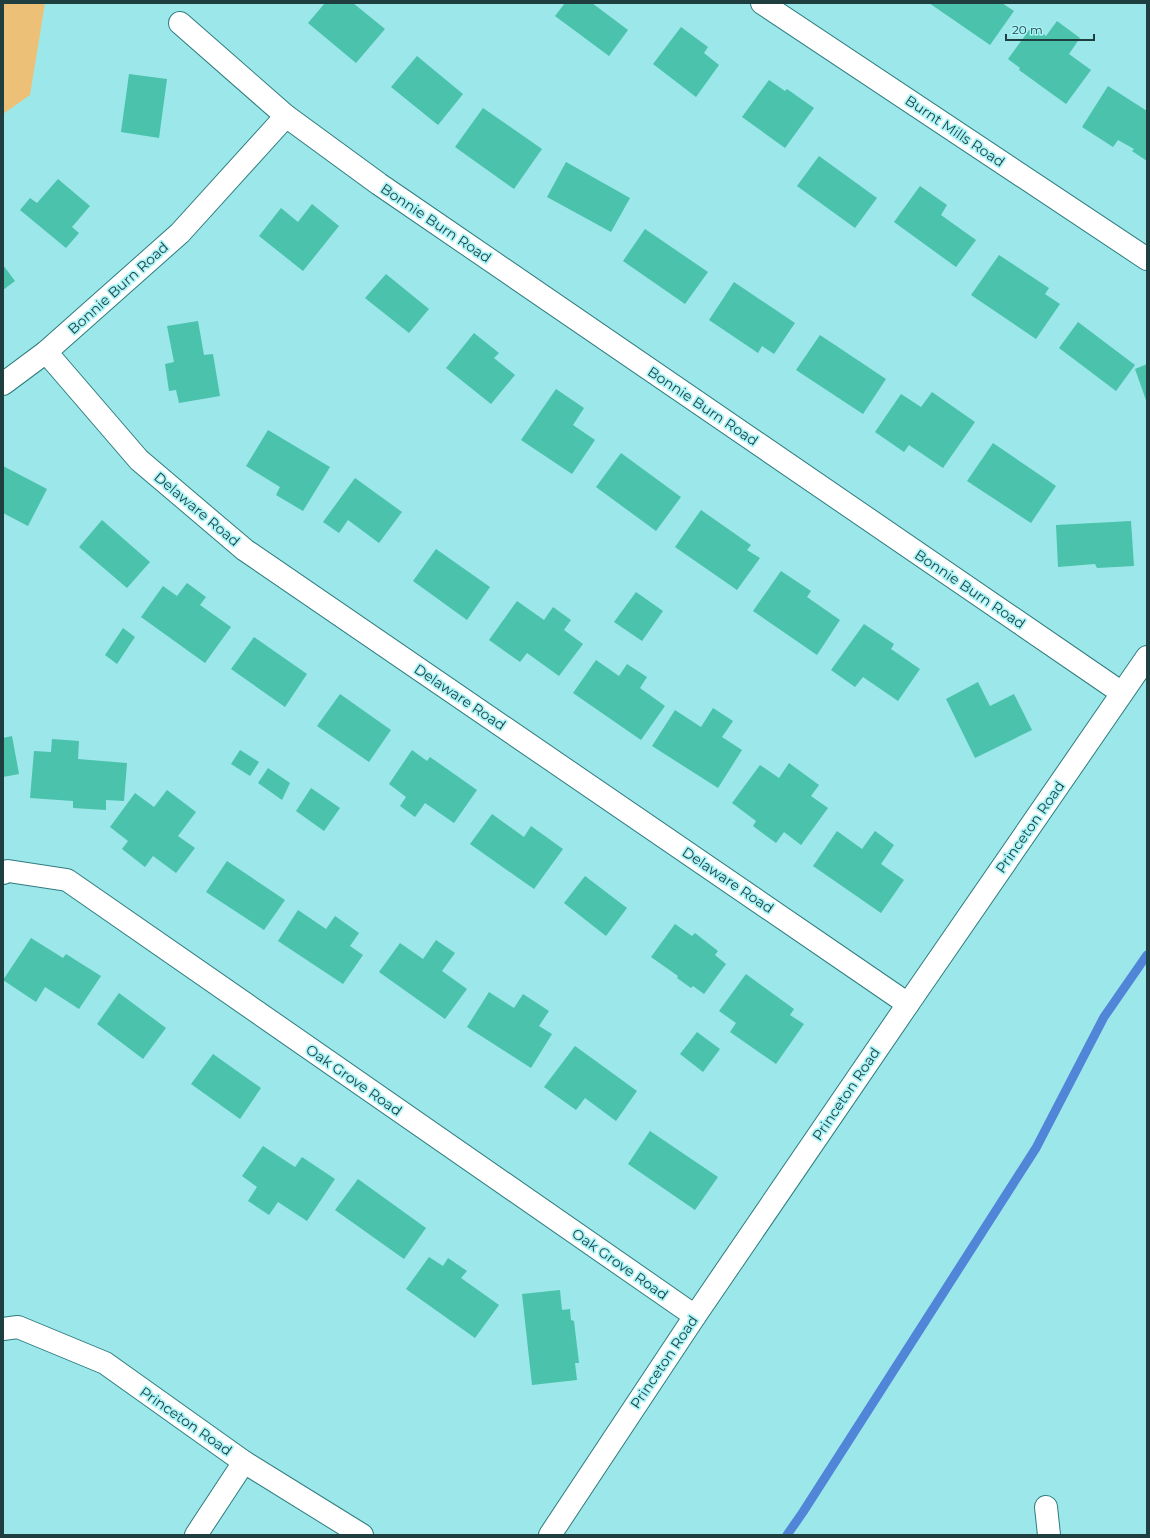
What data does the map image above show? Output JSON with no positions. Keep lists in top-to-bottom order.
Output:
{
  "streets": {
    "street": [
      "Burnt Mills Road",
      "Bonnie Burn Road",
      "Delaware Road",
      "Princeton Road",
      "Oak Grove Road"
    ]
  },
  "crossings": [
    ["Bonnie Burn Road", "Delaware Road"],
    ["Bonnie Burn Road", "Princeton Road"],
    ["Delaware Road", "Princeton Road"],
    ["Princeton Road", "Oak Grove Road"]
  ],
  "scale_bar": "20 m"
}
